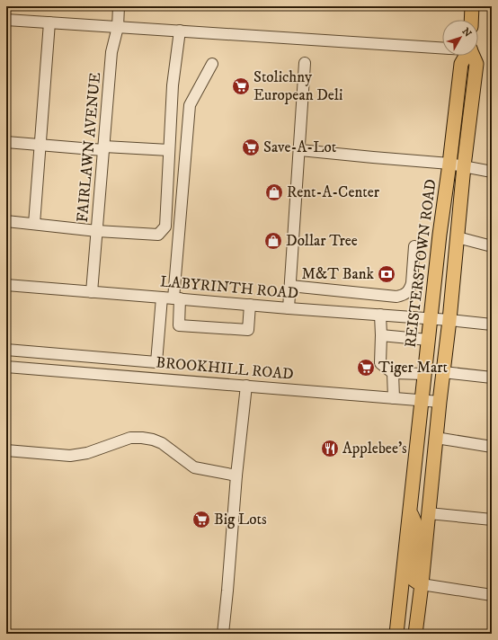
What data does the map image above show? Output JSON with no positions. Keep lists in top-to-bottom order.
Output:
{
  "streets": {
    "main road": ["REISTERSTOWN ROAD"],
    "street": ["FAIRLAWN AVENUE", "LABYRINTH ROAD", "BROOKHILL ROAD"]
  },
  "crossings": [
    ["FAIRLAWN AVENUE", "LABYRINTH ROAD"],
    ["REISTERSTOWN ROAD", "LABYRINTH ROAD"],
    ["REISTERSTOWN ROAD", "BROOKHILL ROAD"]
  ],
  "places": {
    "supermarket": [
      "Stolichny European Deli",
      "Save-A-Lot",
      "Tiger Mart",
      "Big Lots"
    ],
    "shop": ["Rent-A-Center", "Dollar Tree"],
    "bank": ["M&T Bank"],
    "restaurant": ["Applebee's"]
  },
  "north": "top right"
}
